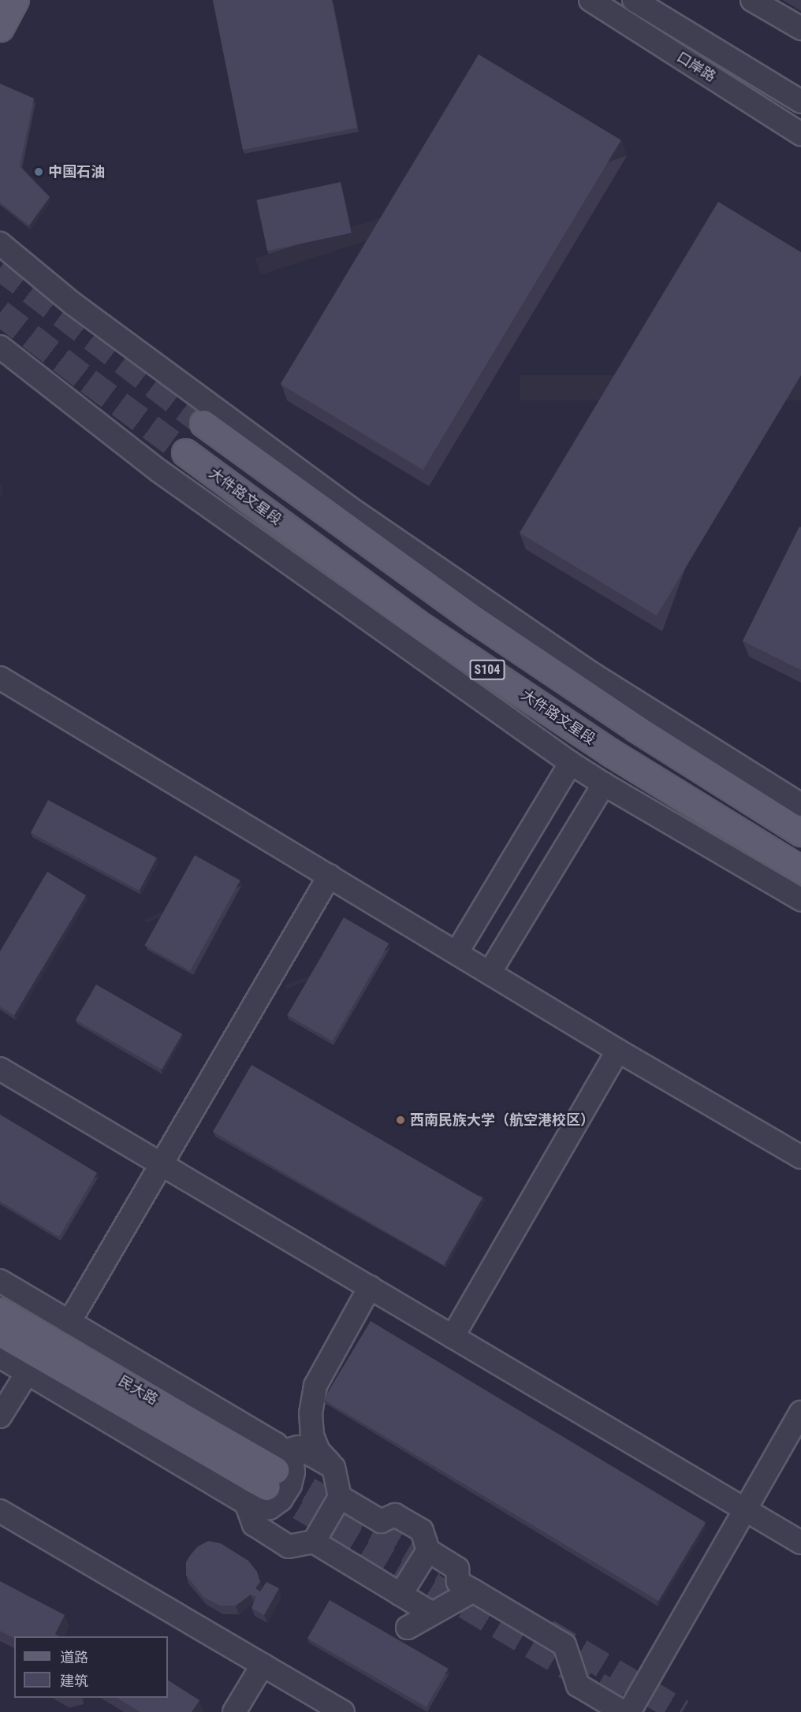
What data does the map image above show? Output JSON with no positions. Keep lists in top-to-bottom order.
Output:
{
  "streets": {
    "main road": ["大件路文星段", "S104", "民大路"],
    "street": ["口岸路"]
  },
  "places": ["中国石油", "西南民族大学（航空港校区）"],
  "legend": ["道路", "建筑"]
}
